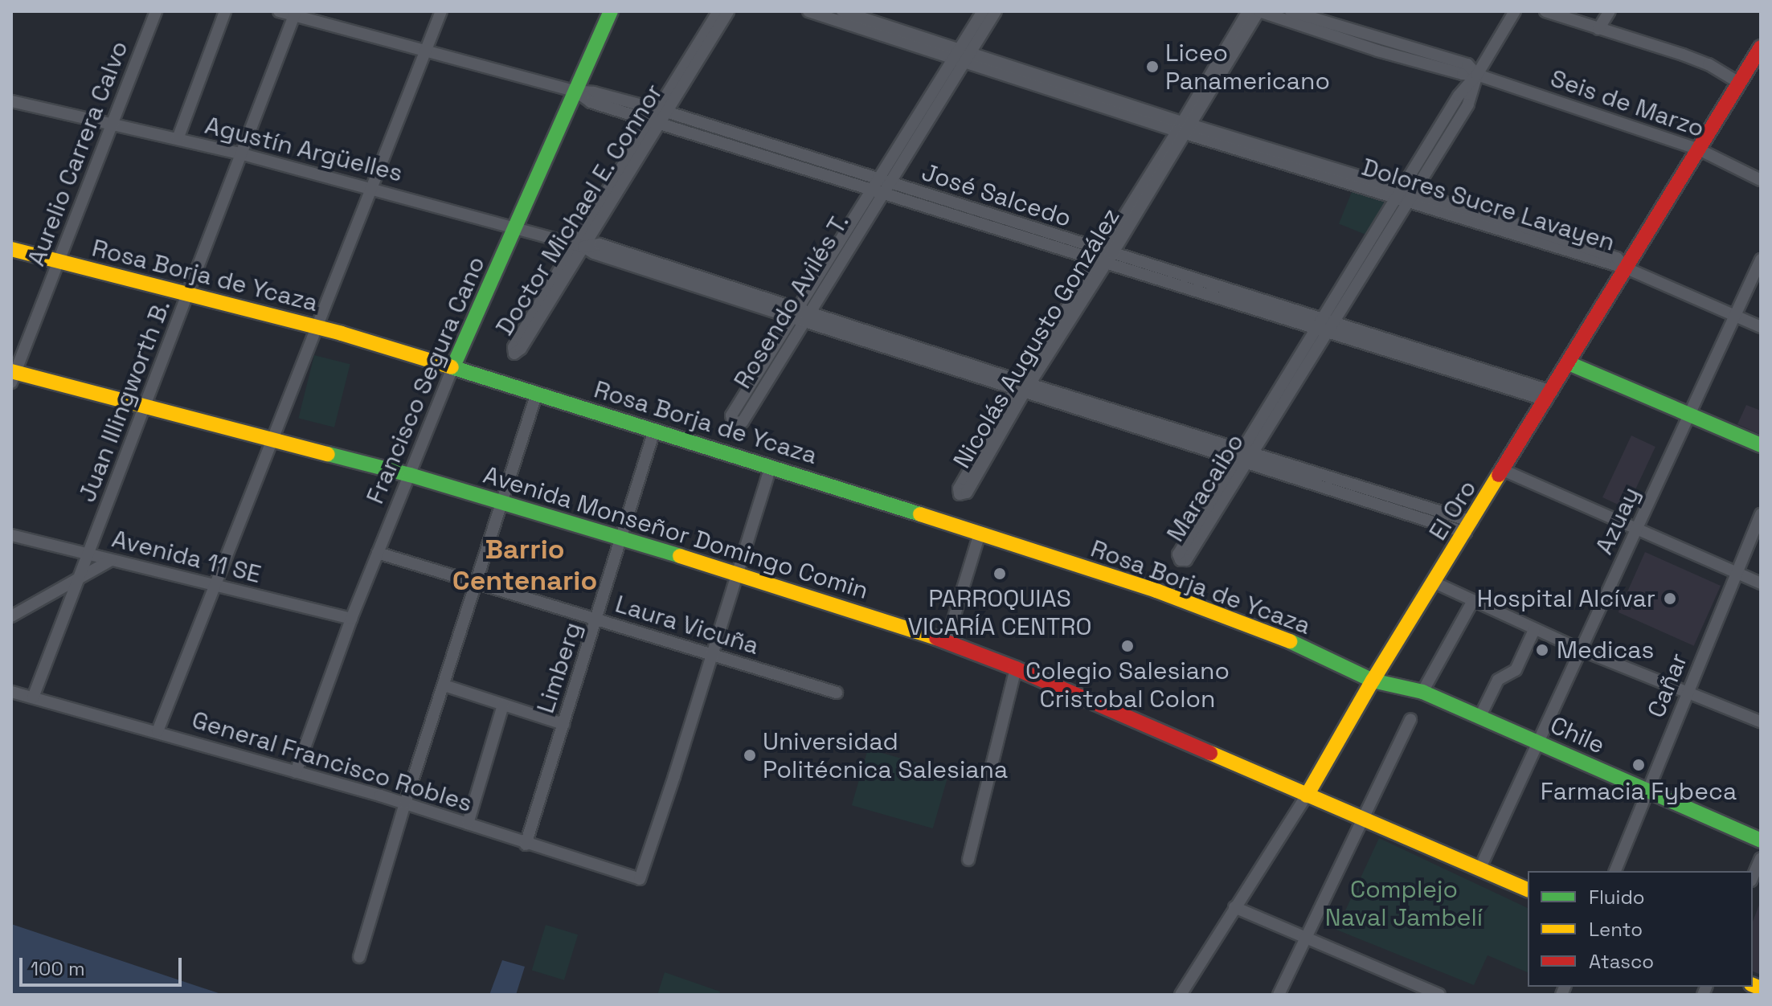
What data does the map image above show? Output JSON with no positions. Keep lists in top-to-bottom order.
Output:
{
  "streets": {
    "main road": [
      "Rosa Borja de Ycaza",
      "Francisco Segura Cano",
      "El Oro",
      "Avenida Monseñor Domingo Comin",
      "Chile"
    ],
    "street": [
      "Seis de Marzo",
      "Agustín Argüelles",
      "Aurelio Carrera Calvo",
      "José Salcedo",
      "Dolores Sucre Lavayen",
      "Doctor Michael E. Connor",
      "Rosendo Avilés T.",
      "Nicolás Augusto González",
      "Juan Illingworth B.",
      "Maracaibo",
      "Azuay",
      "Avenida 11 SE",
      "Laura Vicuña",
      "Limberg",
      "Cañar",
      "General Francisco Robles"
    ]
  },
  "crossings": [
    ["Seis de Marzo", "Nicolás Augusto González"],
    ["Seis de Marzo", "Maracaibo"],
    ["Seis de Marzo", "El Oro"],
    ["Agustín Argüelles", "Aurelio Carrera Calvo"],
    ["Agustín Argüelles", "Doctor Michael E. Connor"],
    ["Agustín Argüelles", "Rosendo Avilés T."],
    ["Agustín Argüelles", "Nicolás Augusto González"],
    ["Agustín Argüelles", "Francisco Segura Cano"],
    ["Agustín Argüelles", "Juan Illingworth B."],
    ["Agustín Argüelles", "Maracaibo"],
    ["Agustín Argüelles", "El Oro"],
    ["Aurelio Carrera Calvo", "Rosa Borja de Ycaza"],
    ["Aurelio Carrera Calvo", "Avenida Monseñor Domingo Comin"],
    ["José Salcedo", "Doctor Michael E. Connor"],
    ["José Salcedo", "Rosendo Avilés T."],
    ["José Salcedo", "Nicolás Augusto González"],
    ["José Salcedo", "Francisco Segura Cano"],
    ["José Salcedo", "Juan Illingworth B."],
    ["José Salcedo", "Maracaibo"],
    ["José Salcedo", "El Oro"],
    ["Dolores Sucre Lavayen", "Rosendo Avilés T."],
    ["Dolores Sucre Lavayen", "Nicolás Augusto González"],
    ["Dolores Sucre Lavayen", "Maracaibo"],
    ["Dolores Sucre Lavayen", "El Oro"],
    ["Dolores Sucre Lavayen", "Azuay"],
    ["Rosa Borja de Ycaza", "Francisco Segura Cano"],
    ["Rosa Borja de Ycaza", "Juan Illingworth B."],
    ["Rosa Borja de Ycaza", "El Oro"],
    ["Rosa Borja de Ycaza", "Limberg"],
    ["Rosa Borja de Ycaza", "Chile"],
    ["Francisco Segura Cano", "Avenida Monseñor Domingo Comin"],
    ["Francisco Segura Cano", "Avenida 11 SE"],
    ["Francisco Segura Cano", "Laura Vicuña"],
    ["Francisco Segura Cano", "General Francisco Robles"],
    ["Juan Illingworth B.", "Avenida Monseñor Domingo Comin"],
    ["Juan Illingworth B.", "Avenida 11 SE"],
    ["Juan Illingworth B.", "General Francisco Robles"],
    ["El Oro", "Avenida Monseñor Domingo Comin"],
    ["El Oro", "Chile"],
    ["Azuay", "Avenida Monseñor Domingo Comin"],
    ["Azuay", "Chile"],
    ["Avenida Monseñor Domingo Comin", "Limberg"],
    ["Laura Vicuña", "Limberg"],
    ["Laura Vicuña", "General Francisco Robles"],
    ["Limberg", "General Francisco Robles"],
    ["Cañar", "Chile"]
  ],
  "districts": ["Barrio Centenario"],
  "parks": ["Complejo Naval Jambelí"],
  "places": [
    "Liceo Panamericano",
    "PARROQUIAS VICARÍA CENTRO",
    "Hospital Alcívar",
    "Colegio Salesiano Cristobal Colon",
    "Medicas",
    "Universidad Politécnica Salesiana",
    "Farmacia Fybeca"
  ],
  "legend": ["Fluido", "Lento", "Atasco"],
  "scale_bar": "100 m"
}
